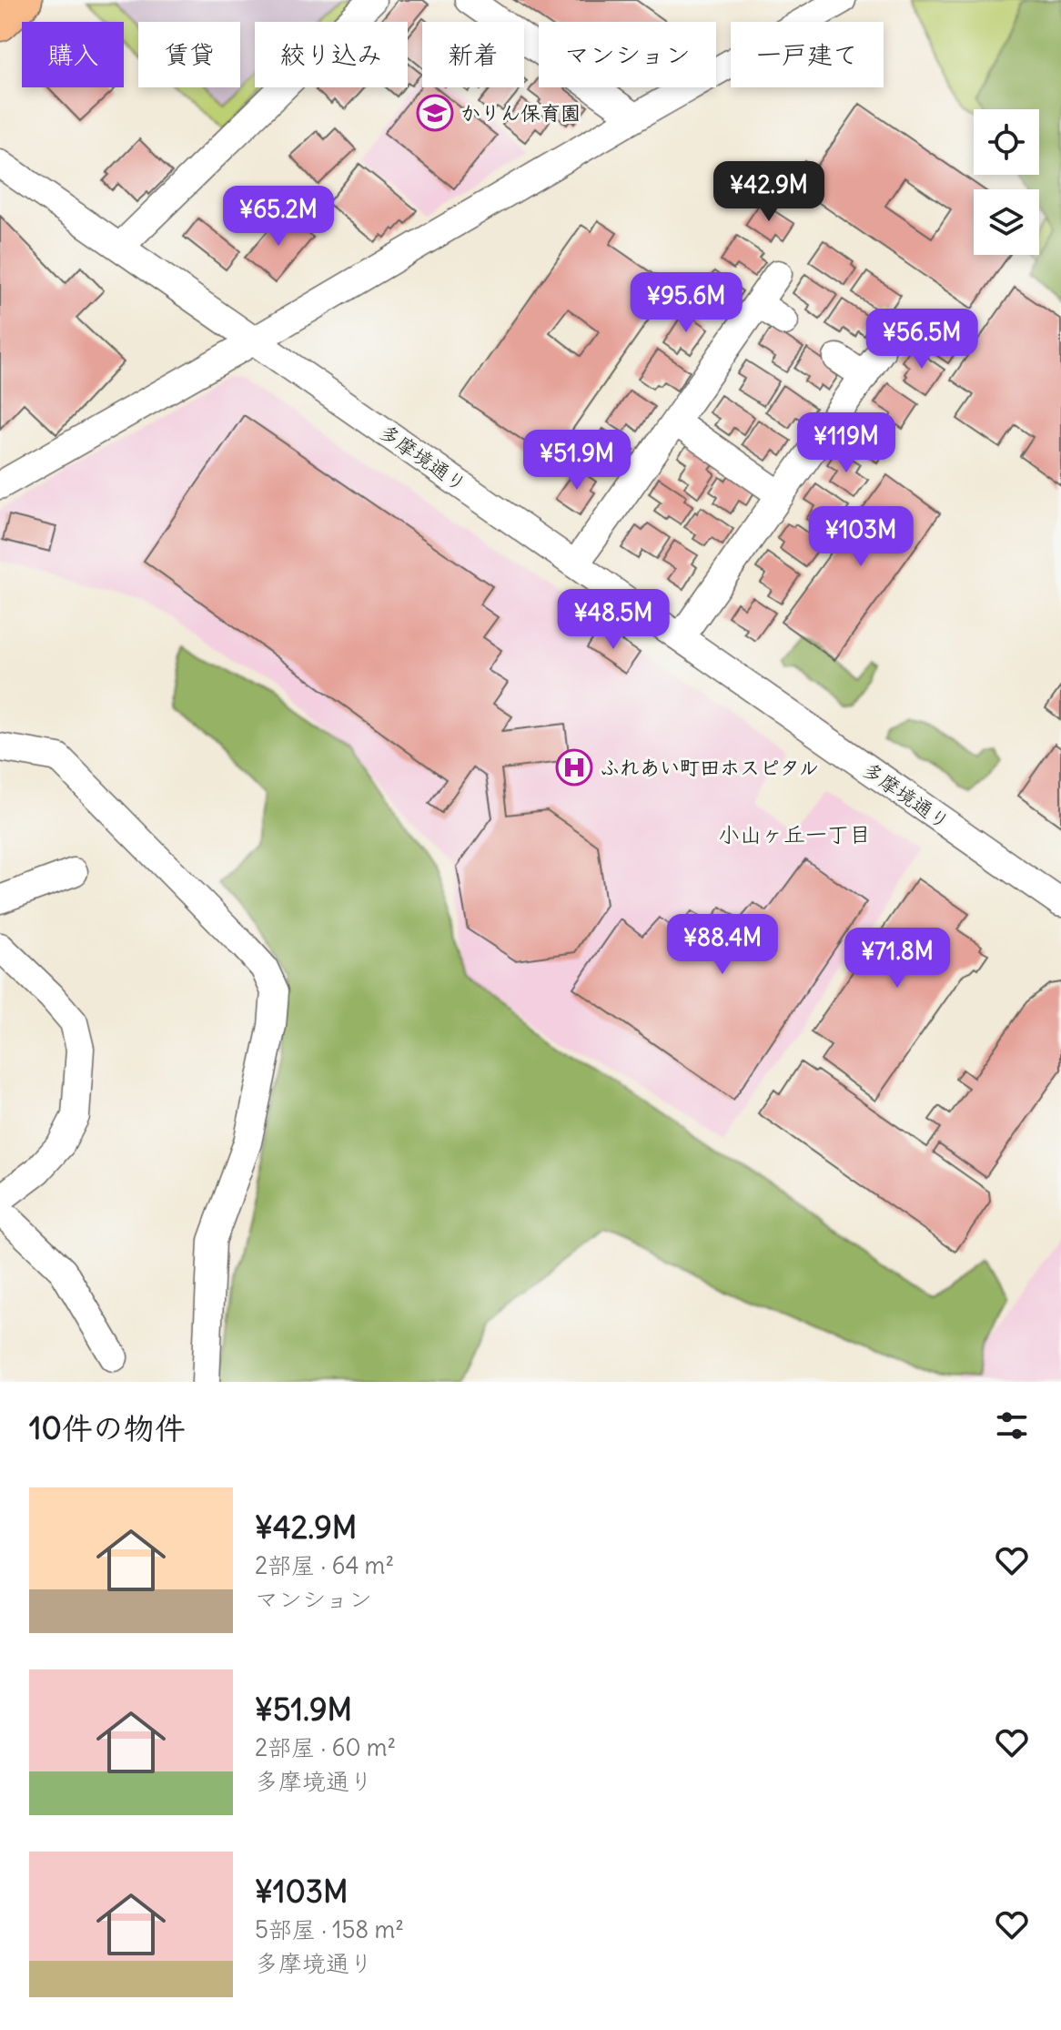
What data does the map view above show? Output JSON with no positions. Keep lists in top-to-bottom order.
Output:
{
  "streets": {
    "street": ["多摩境通り"]
  },
  "districts": ["小山ヶ丘一丁目"],
  "places": {
    "school or university": ["かりん保育園"],
    "hospital": ["ふれあい町田ホスピタル"]
  },
  "page": {
    "chip": [
      "購入",
      "賃貸",
      "絞り込み",
      "新着",
      "マンション",
      "一戸建て"
    ],
    "price": [
      "¥42.9M",
      "¥65.2M",
      "¥95.6M",
      "¥56.5M",
      "¥119M",
      "¥51.9M",
      "¥103M",
      "¥48.5M",
      "¥88.4M",
      "¥71.8M"
    ],
    "heading": "10件の物件",
    "list": [
      {
        "name": "¥42.9M",
        "note": "2部屋 · 64 m² · マンション"
      },
      {
        "name": "¥51.9M",
        "note": "2部屋 · 60 m² · 多摩境通り"
      },
      {
        "name": "¥103M",
        "note": "5部屋 · 158 m² · 多摩境通り"
      }
    ]
  }
}
